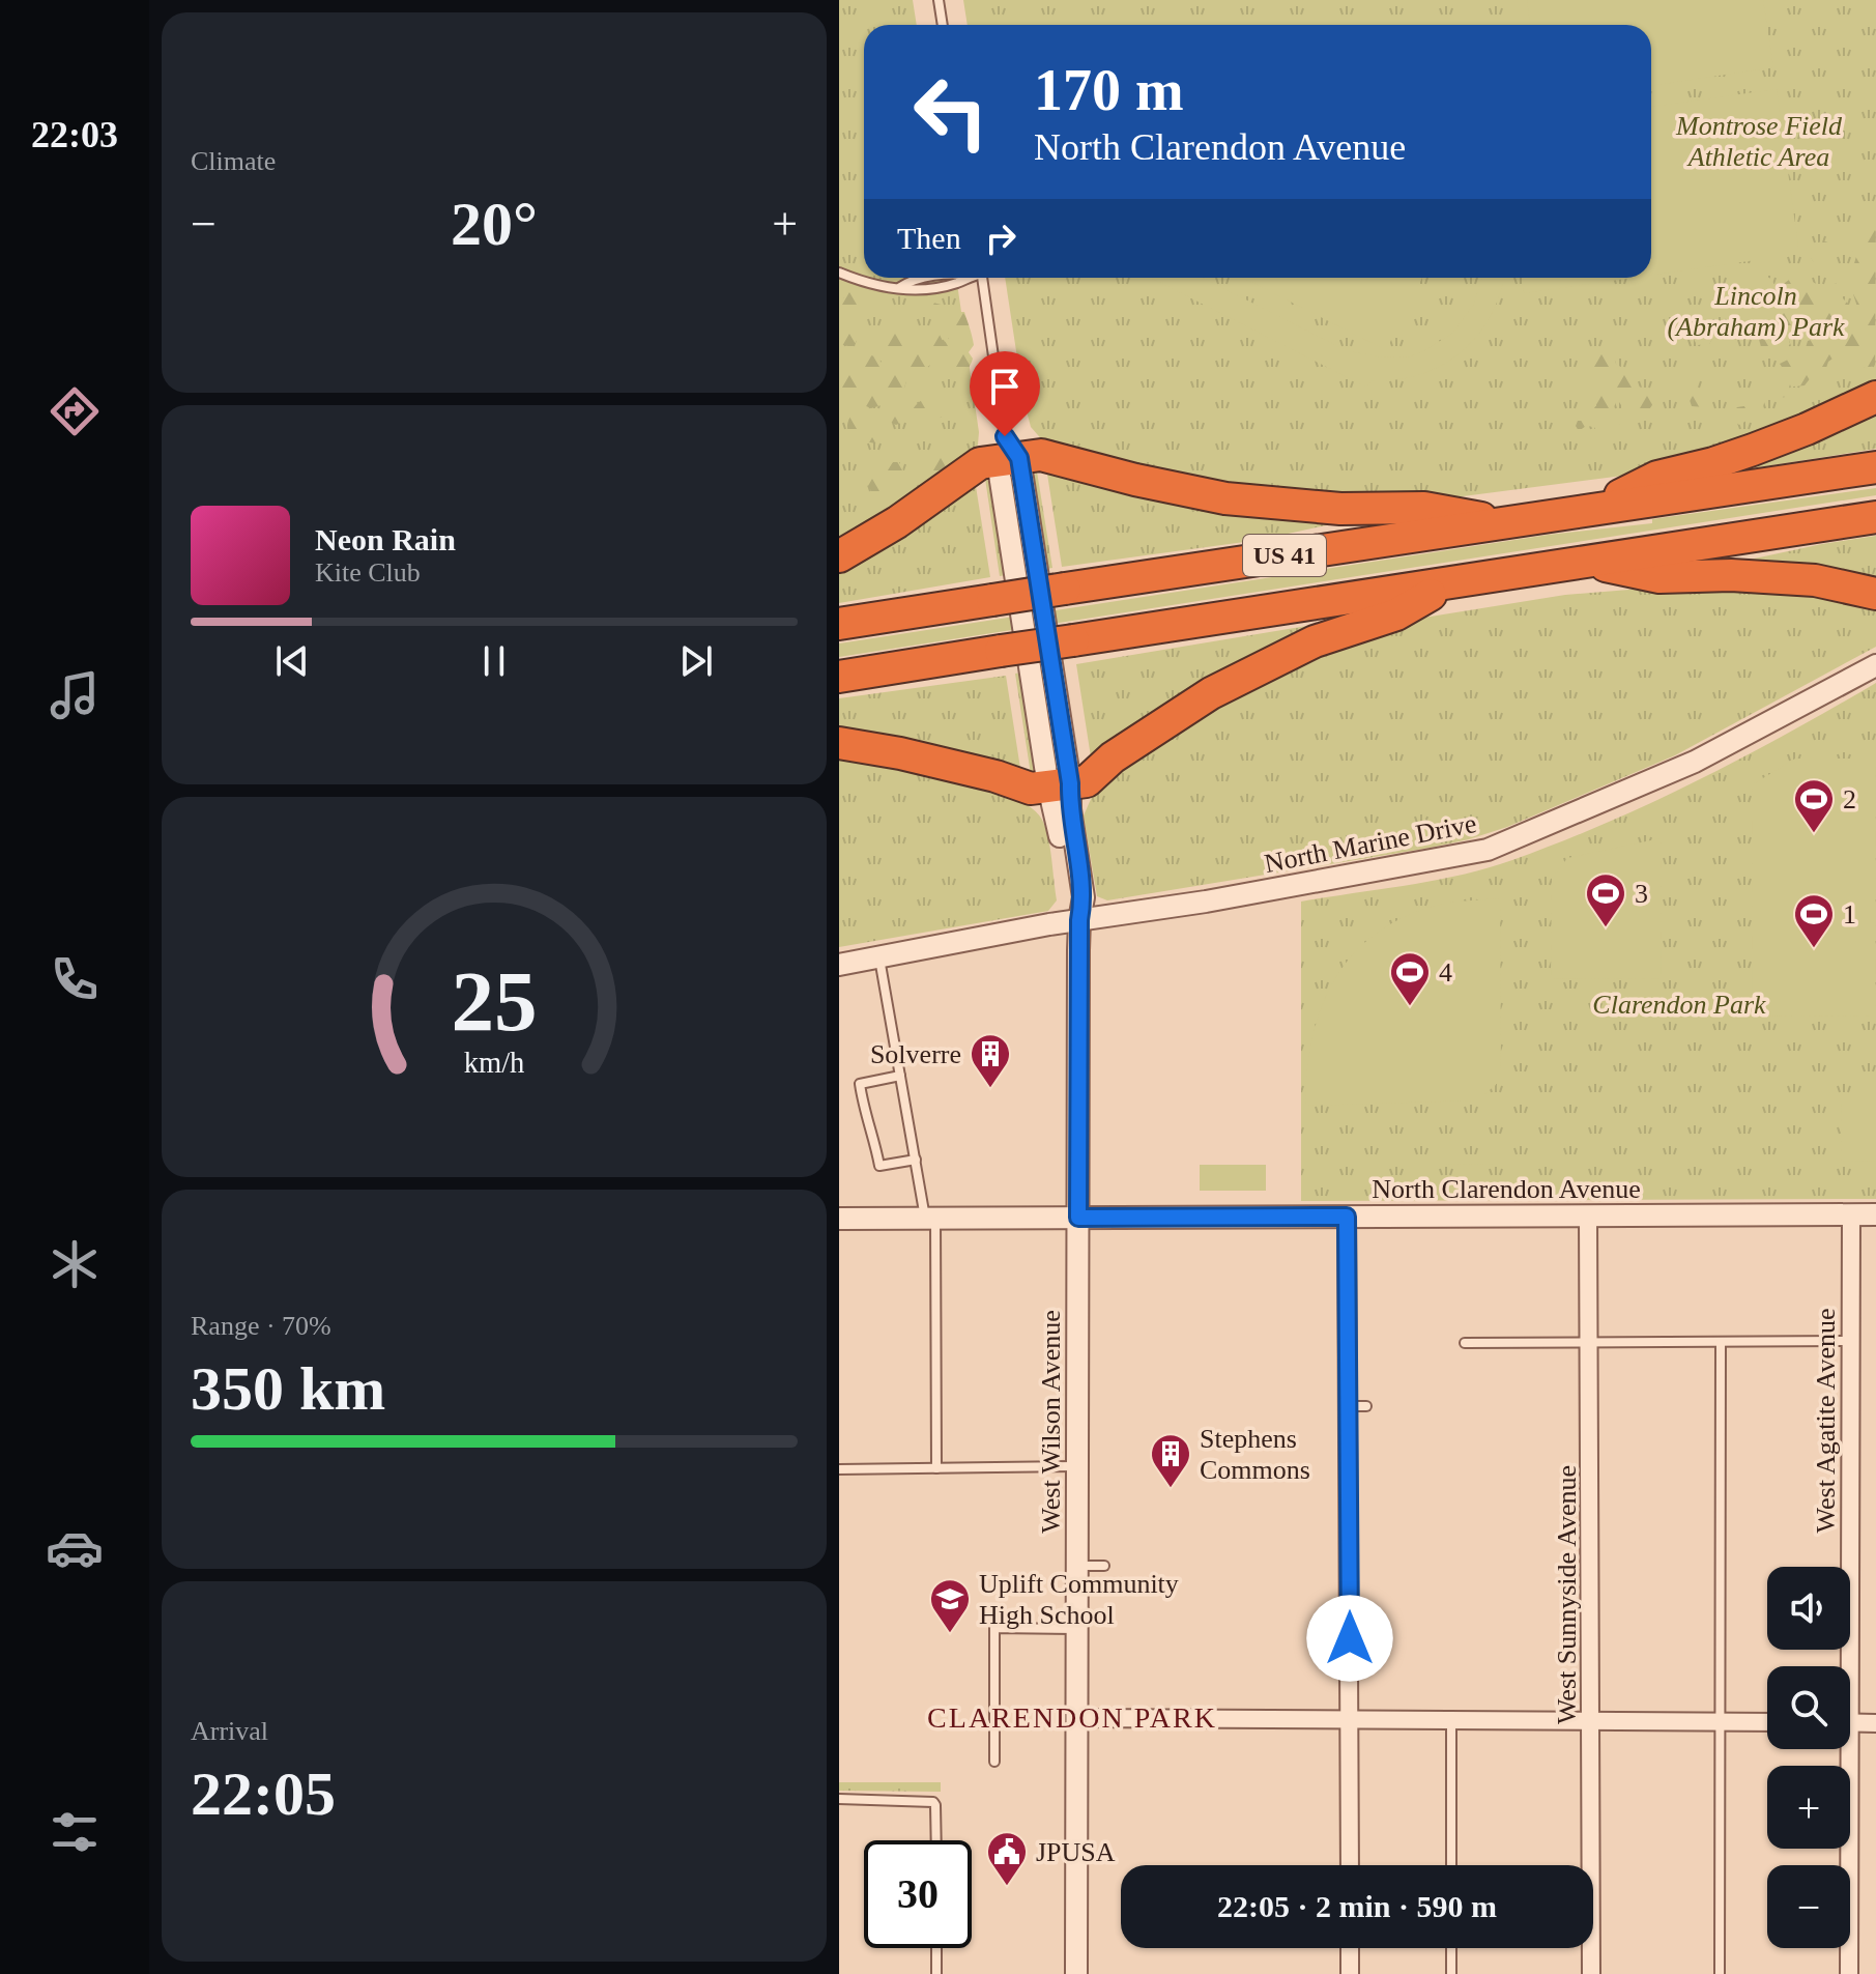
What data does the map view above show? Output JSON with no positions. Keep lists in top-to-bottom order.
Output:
{
  "streets": {
    "highway": ["US 41"],
    "street": [
      "North Marine Drive",
      "North Clarendon Avenue",
      "West Agatite Avenue",
      "West Wilson Avenue",
      "West Sunnyside Avenue"
    ]
  },
  "crossings": [
    ["North Marine Drive", "West Wilson Avenue"],
    ["North Clarendon Avenue", "West Agatite Avenue"],
    ["North Clarendon Avenue", "West Wilson Avenue"],
    ["North Clarendon Avenue", "West Sunnyside Avenue"]
  ],
  "districts": ["CLARENDON PARK"],
  "parks": ["Montrose Field Athletic Area", "Lincoln (Abraham) Park", "Clarendon Park"],
  "places": {
    "sports": [
      "2",
      "3",
      "1",
      "4"
    ],
    "building": ["Solverre", "Stephens Commons"],
    "school or university": ["Uplift Community High School"],
    "public building": ["JPUSA"]
  },
  "page": {
    "tabs": "22:03",
    "tile": [
      "Climate",
      ["Range · 70%", "350 km"],
      ["Arrival", "22:05"]
    ],
    "turn": ["170 m", "North Clarendon Avenue"],
    "heat": ["−", "20°", "+"],
    "then": "Then",
    "song": ["Neon Rain", "Kite Club"],
    "map_buttons": ["+", "−"],
    "limit": "30",
    "trip": "22:05 · 2 min · 590 m",
    "gauge": ["25", "km/h"]
  }
}
